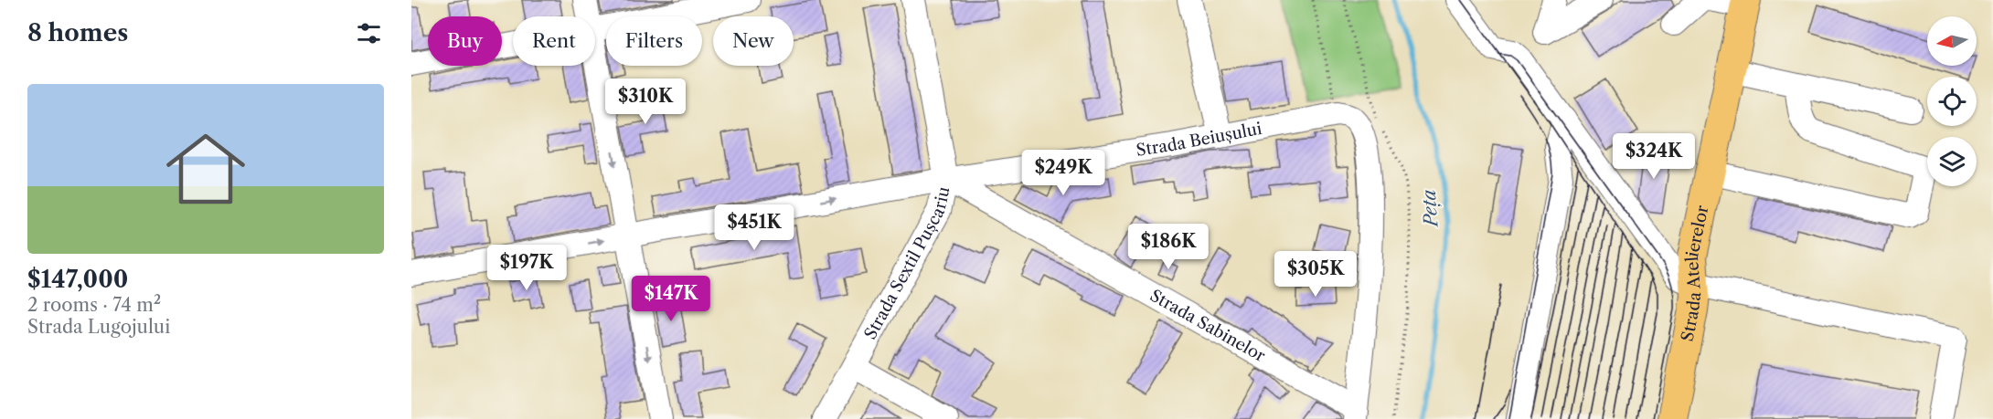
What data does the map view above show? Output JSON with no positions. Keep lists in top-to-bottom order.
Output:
{
  "streets": {
    "main road": ["Strada Atelierelor"],
    "street": ["Strada Beiușului", "Strada Sextil Pușcariu", "Strada Sabinelor"]
  },
  "crossings": [
    ["Strada Beiușului", "Strada Sextil Pușcariu"],
    ["Strada Beiușului", "Strada Sabinelor"],
    ["Strada Sextil Pușcariu", "Strada Sabinelor"]
  ],
  "one_way": ["Strada Beiușului"],
  "water": ["Peța"],
  "north": "left",
  "page": {
    "heading": "8 homes",
    "chip": [
      "Buy",
      "Rent",
      "Filters",
      "New"
    ],
    "list": [
      {
        "name": "$147,000",
        "note": "2 rooms · 74 m² · Strada Lugojului"
      }
    ],
    "price": [
      "$310K",
      "$324K",
      "$249K",
      "$451K",
      "$186K",
      "$197K",
      "$305K",
      "$147K"
    ]
  }
}
